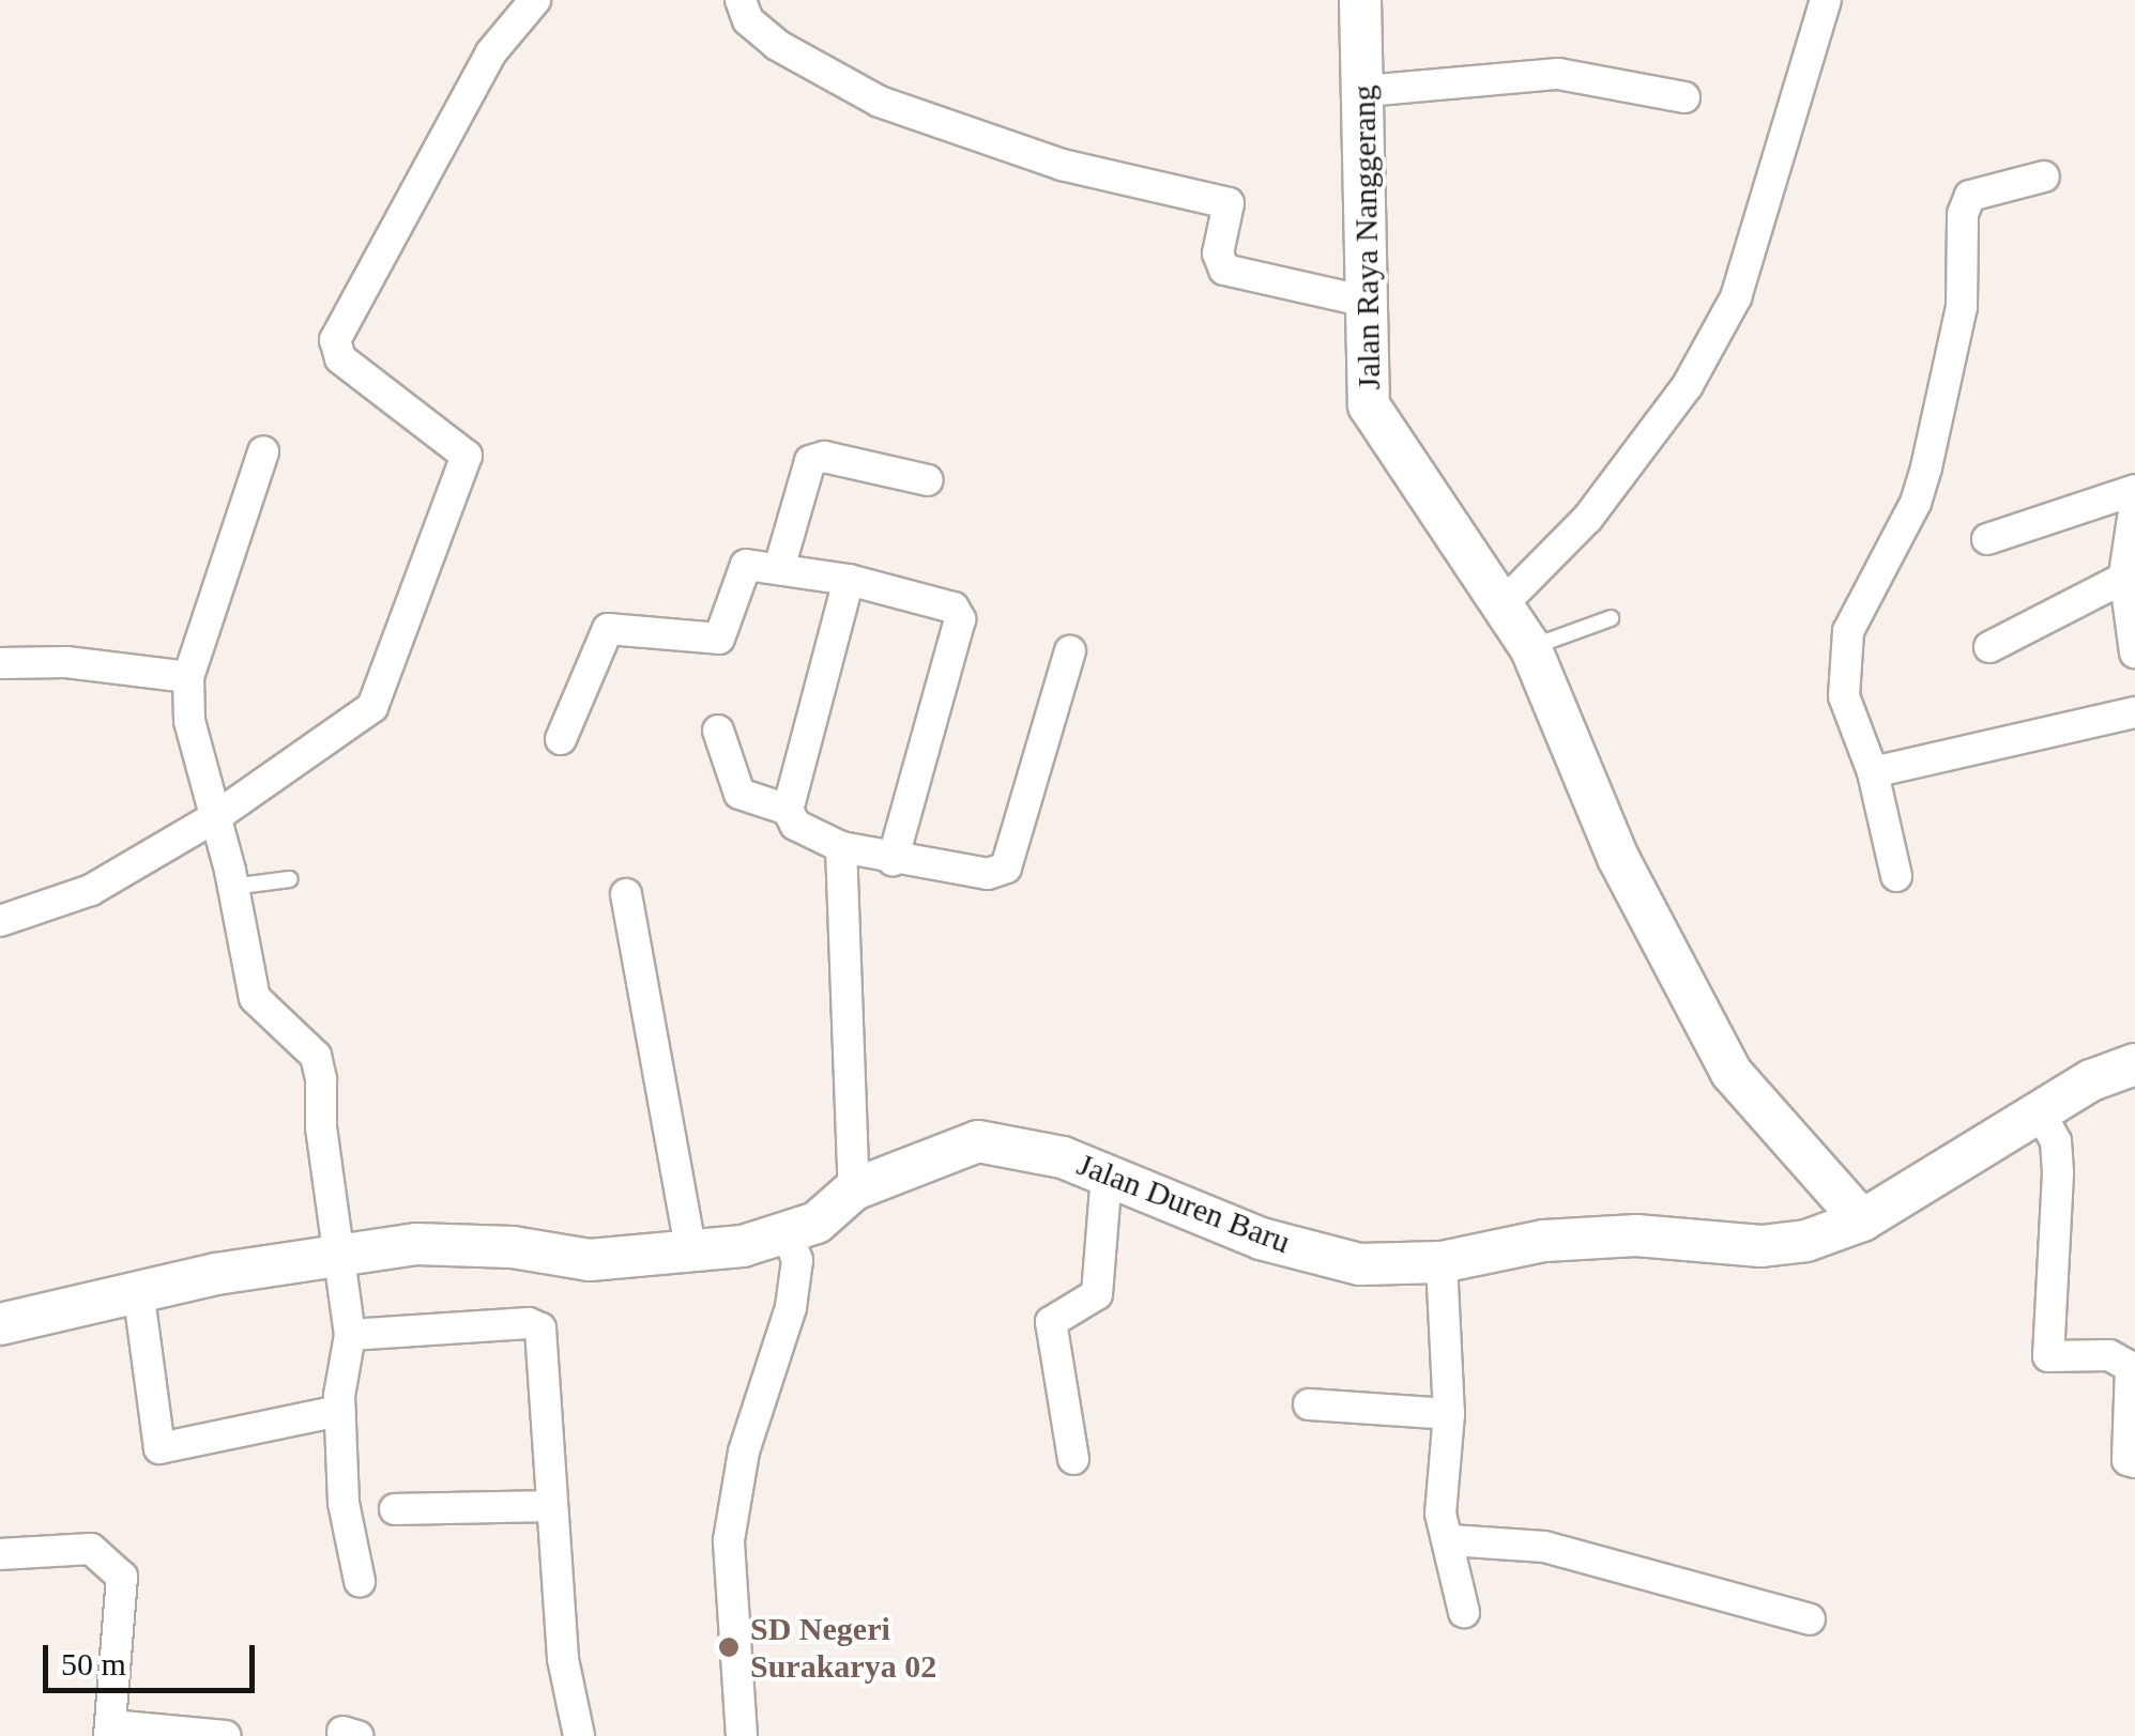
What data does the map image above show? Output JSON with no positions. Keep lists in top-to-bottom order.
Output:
{
  "streets": {
    "street": ["Jalan Raya Nanggerang", "Jalan Duren Baru"]
  },
  "crossings": [
    ["Jalan Raya Nanggerang", "Jalan Duren Baru"]
  ],
  "places": ["SD Negeri Surakarya 02"],
  "scale_bar": "50 m"
}
